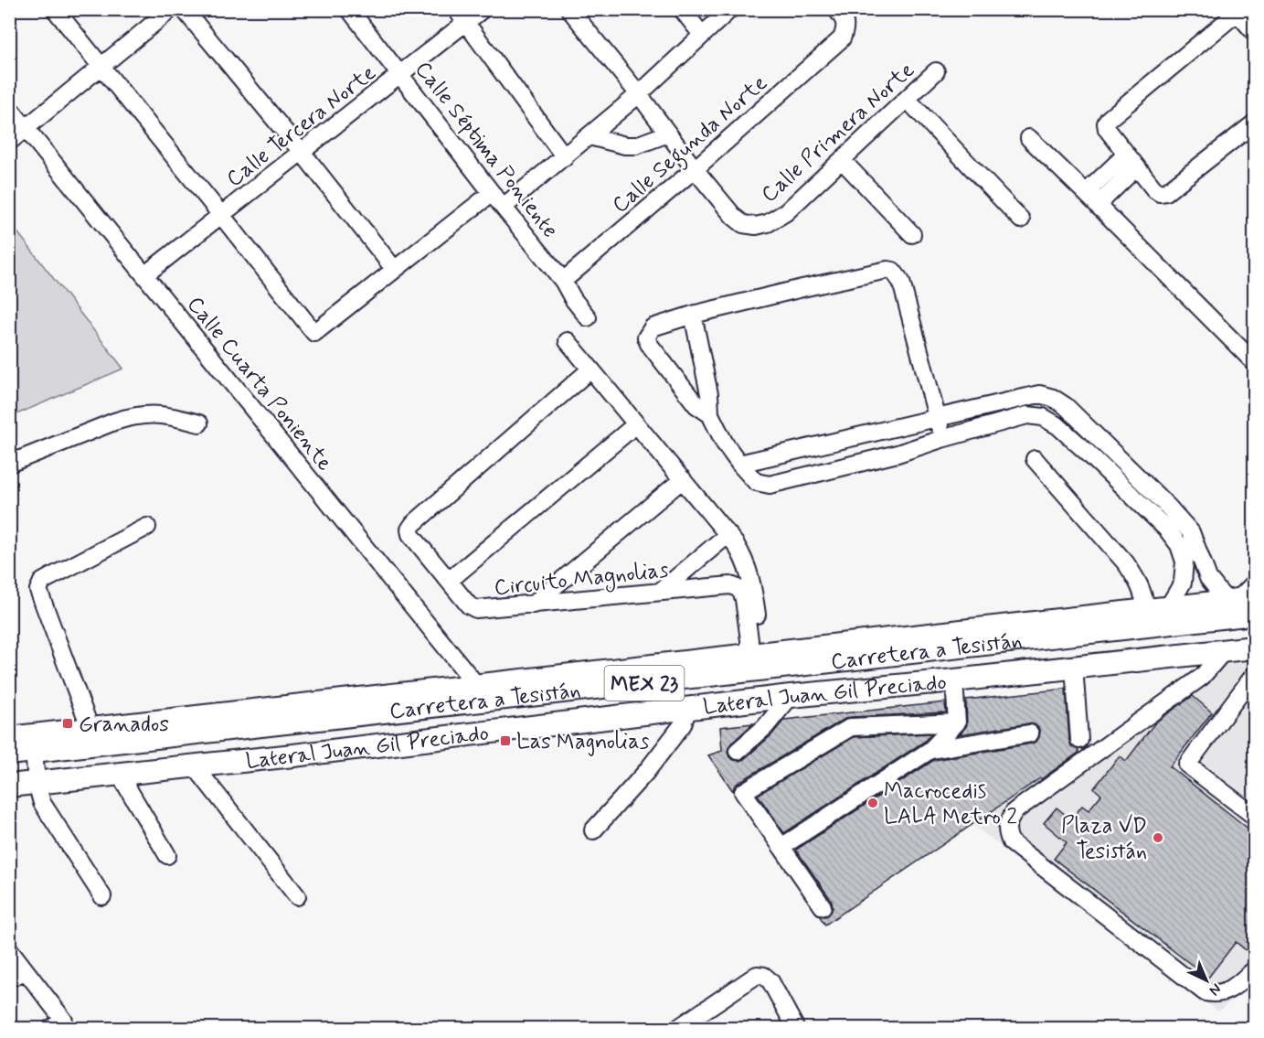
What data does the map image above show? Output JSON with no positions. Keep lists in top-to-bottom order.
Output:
{
  "streets": {
    "main road": ["Carretera a Tesistán", "MEX 23", "Lateral Juan Gil Preciado"],
    "street": [
      "Calle Tercera Norte",
      "Calle Primera Norte",
      "Calle Segunda Norte",
      "Calle Séptima Poniente",
      "Calle Cuarta Poniente",
      "Circuito Magnolias"
    ]
  },
  "crossings": [
    ["Calle Tercera Norte", "Calle Séptima Poniente"],
    ["Calle Tercera Norte", "Calle Cuarta Poniente"],
    ["Calle Primera Norte", "Calle Segunda Norte"],
    ["Calle Segunda Norte", "Calle Séptima Poniente"],
    ["Calle Cuarta Poniente", "Lateral Juan Gil Preciado"],
    ["Circuito Magnolias", "Lateral Juan Gil Preciado"],
    ["Carretera a Tesistán", "Lateral Juan Gil Preciado"]
  ],
  "places": {
    "transit": ["Granados", "Las Magnolias"],
    "other": ["Macrocedis LALA Metro 2", "Plaza VD Tesistán"]
  },
  "north": "bottom right"
}
